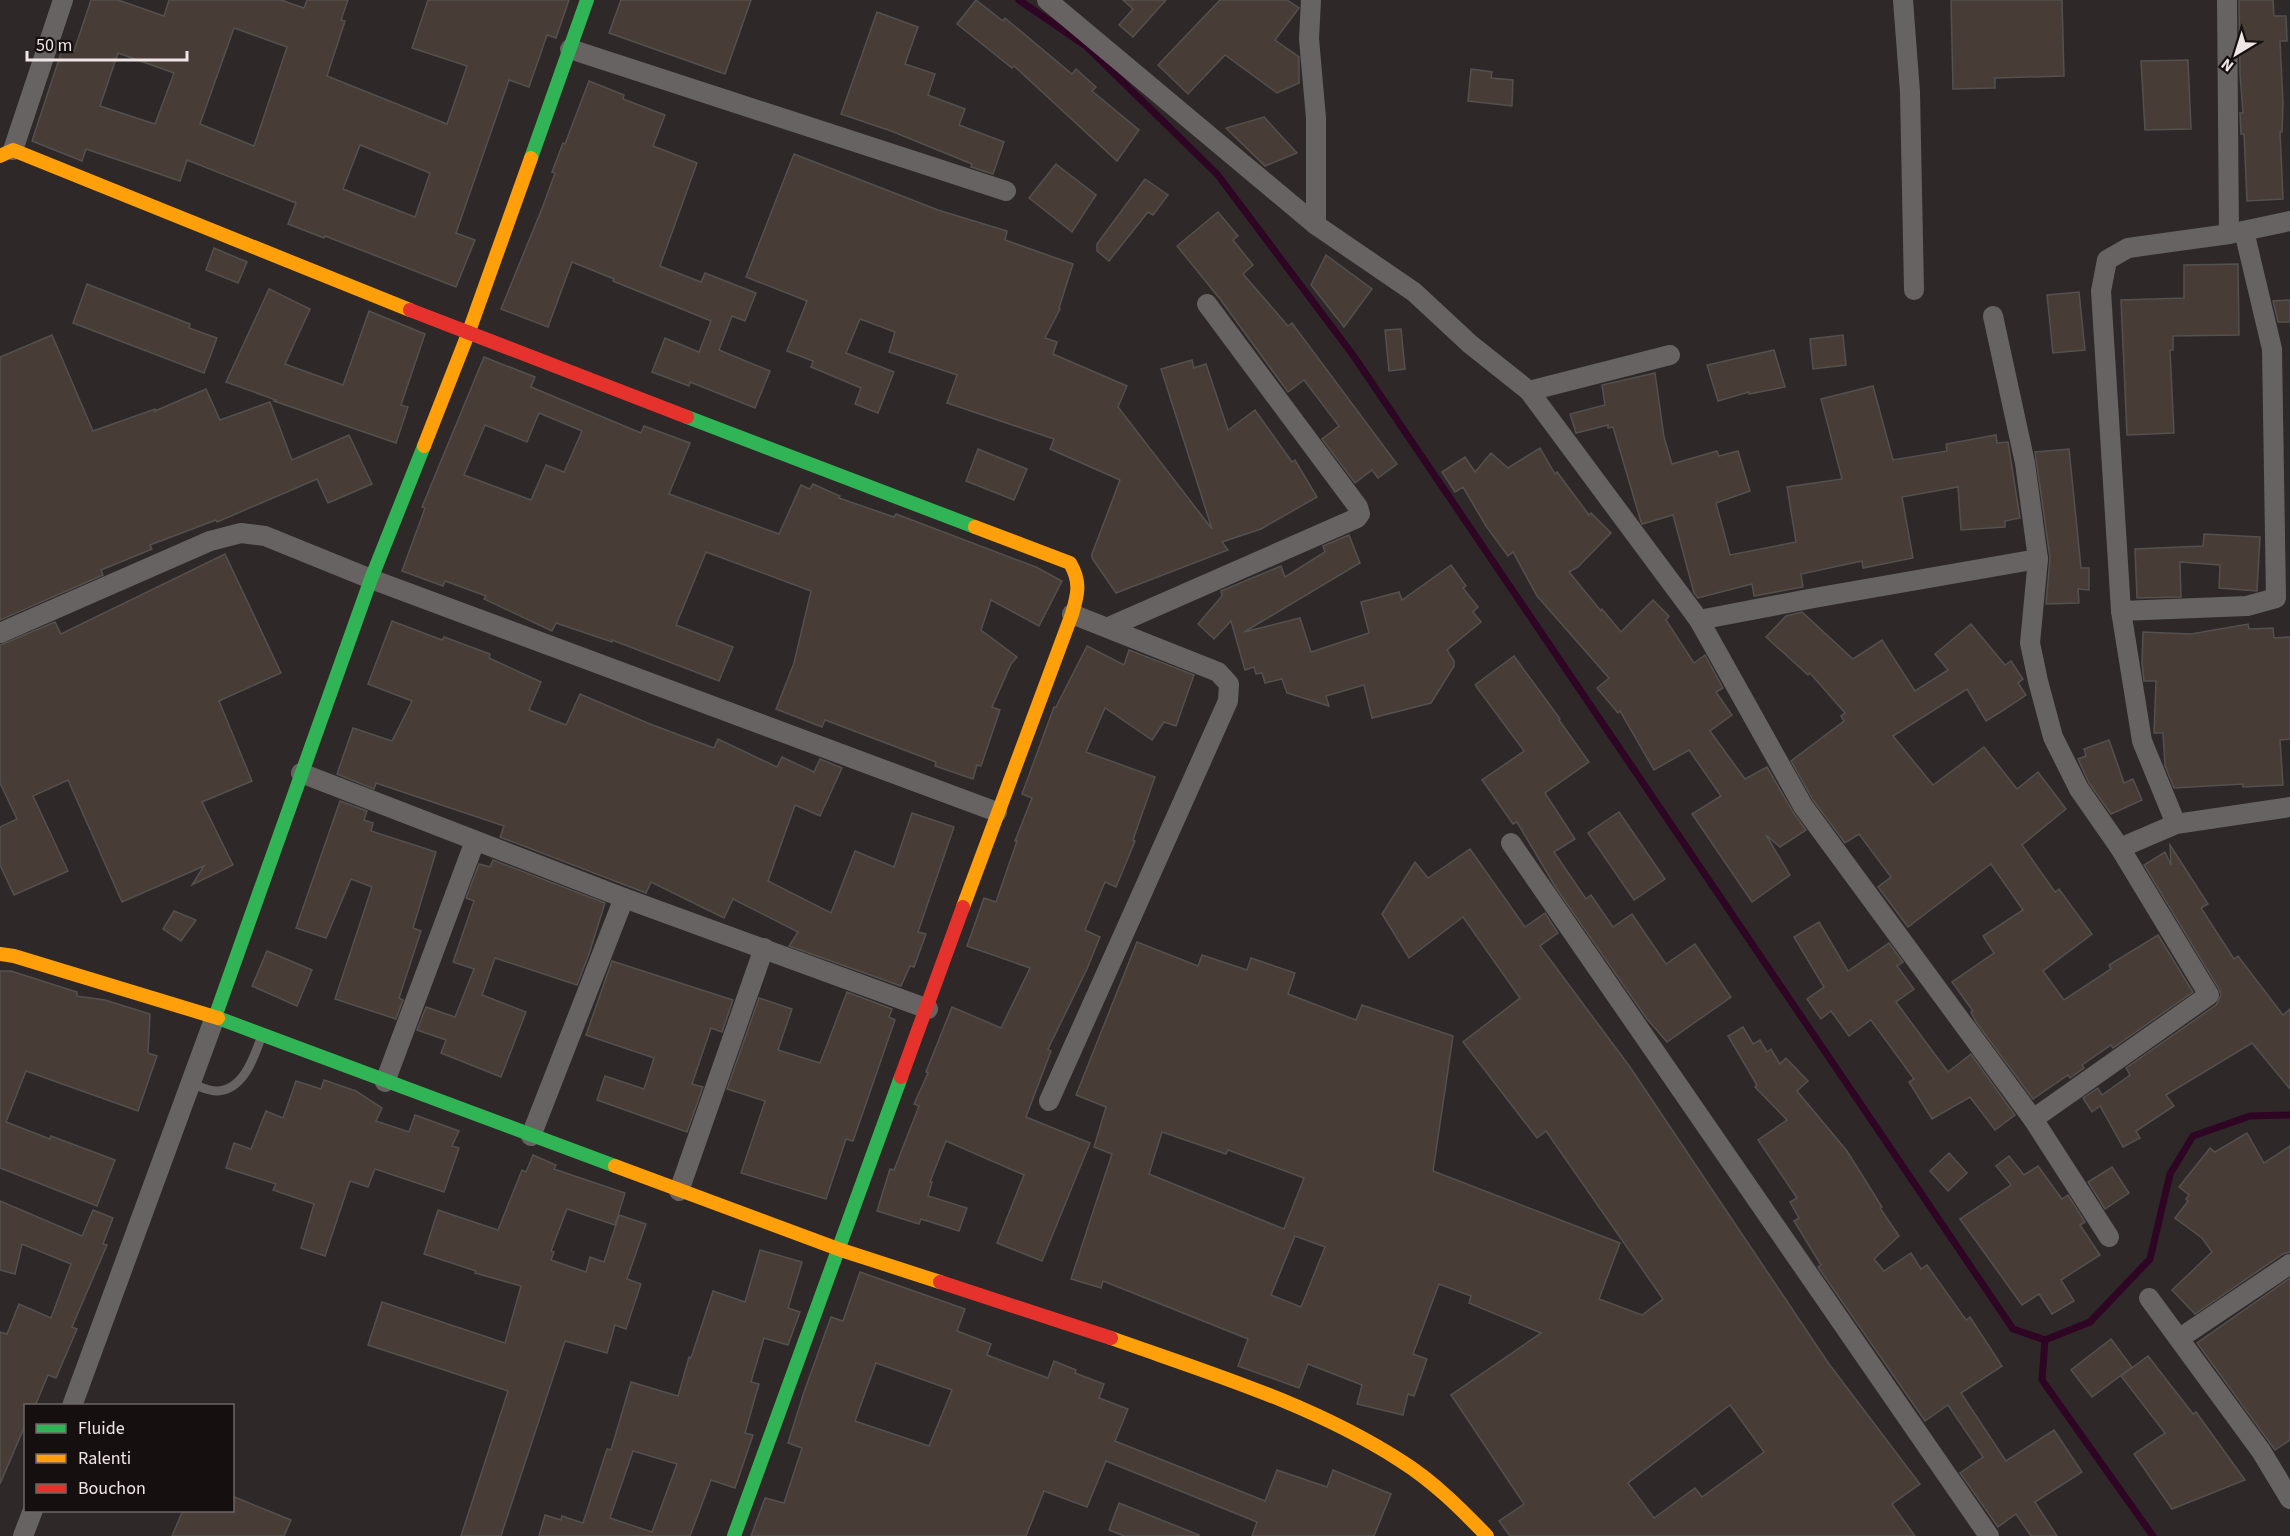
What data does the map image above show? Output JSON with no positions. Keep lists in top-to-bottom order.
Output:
{
  "legend": ["Fluide", "Ralenti", "Bouchon"],
  "scale_bar": "50 m",
  "north": "bottom left"
}
